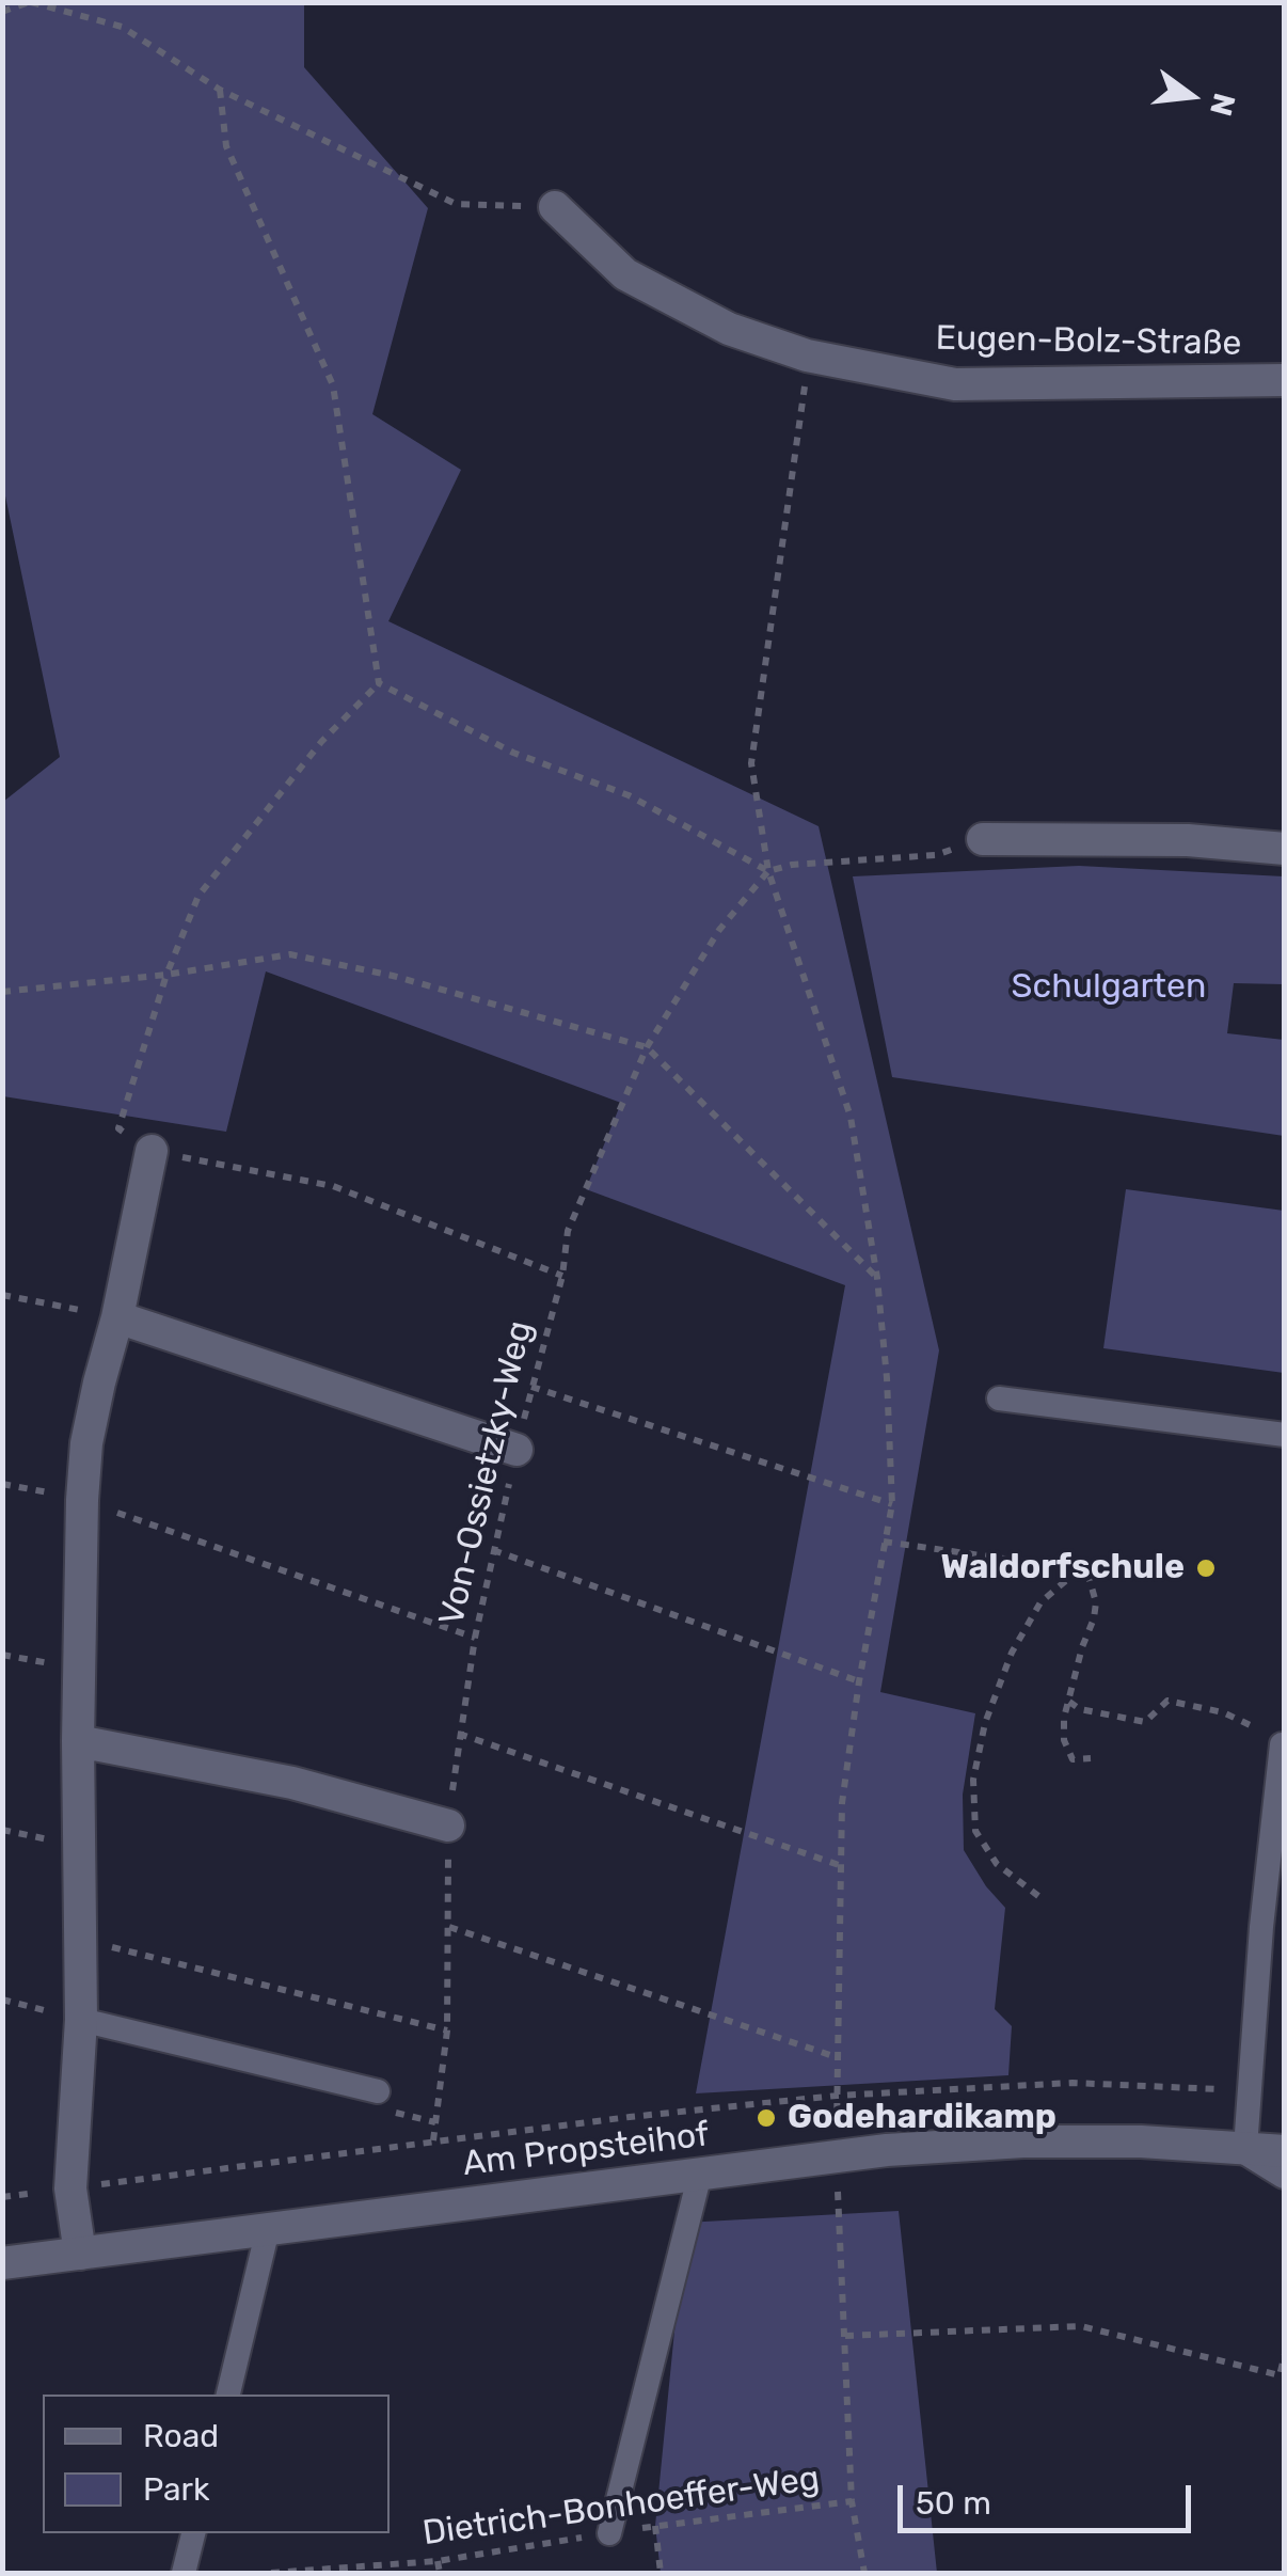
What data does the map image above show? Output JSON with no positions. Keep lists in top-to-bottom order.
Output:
{
  "streets": {
    "street": ["Eugen-Bolz-Straße", "Am Propsteihof"],
    "path": ["Von-Ossietzky-Weg", "Dietrich-Bonhoeffer-Weg"]
  },
  "parks": ["Schulgarten"],
  "places": ["Waldorfschule", "Godehardikamp"],
  "legend": ["Road", "Park"],
  "scale_bar": "50 m",
  "north": "right"
}
